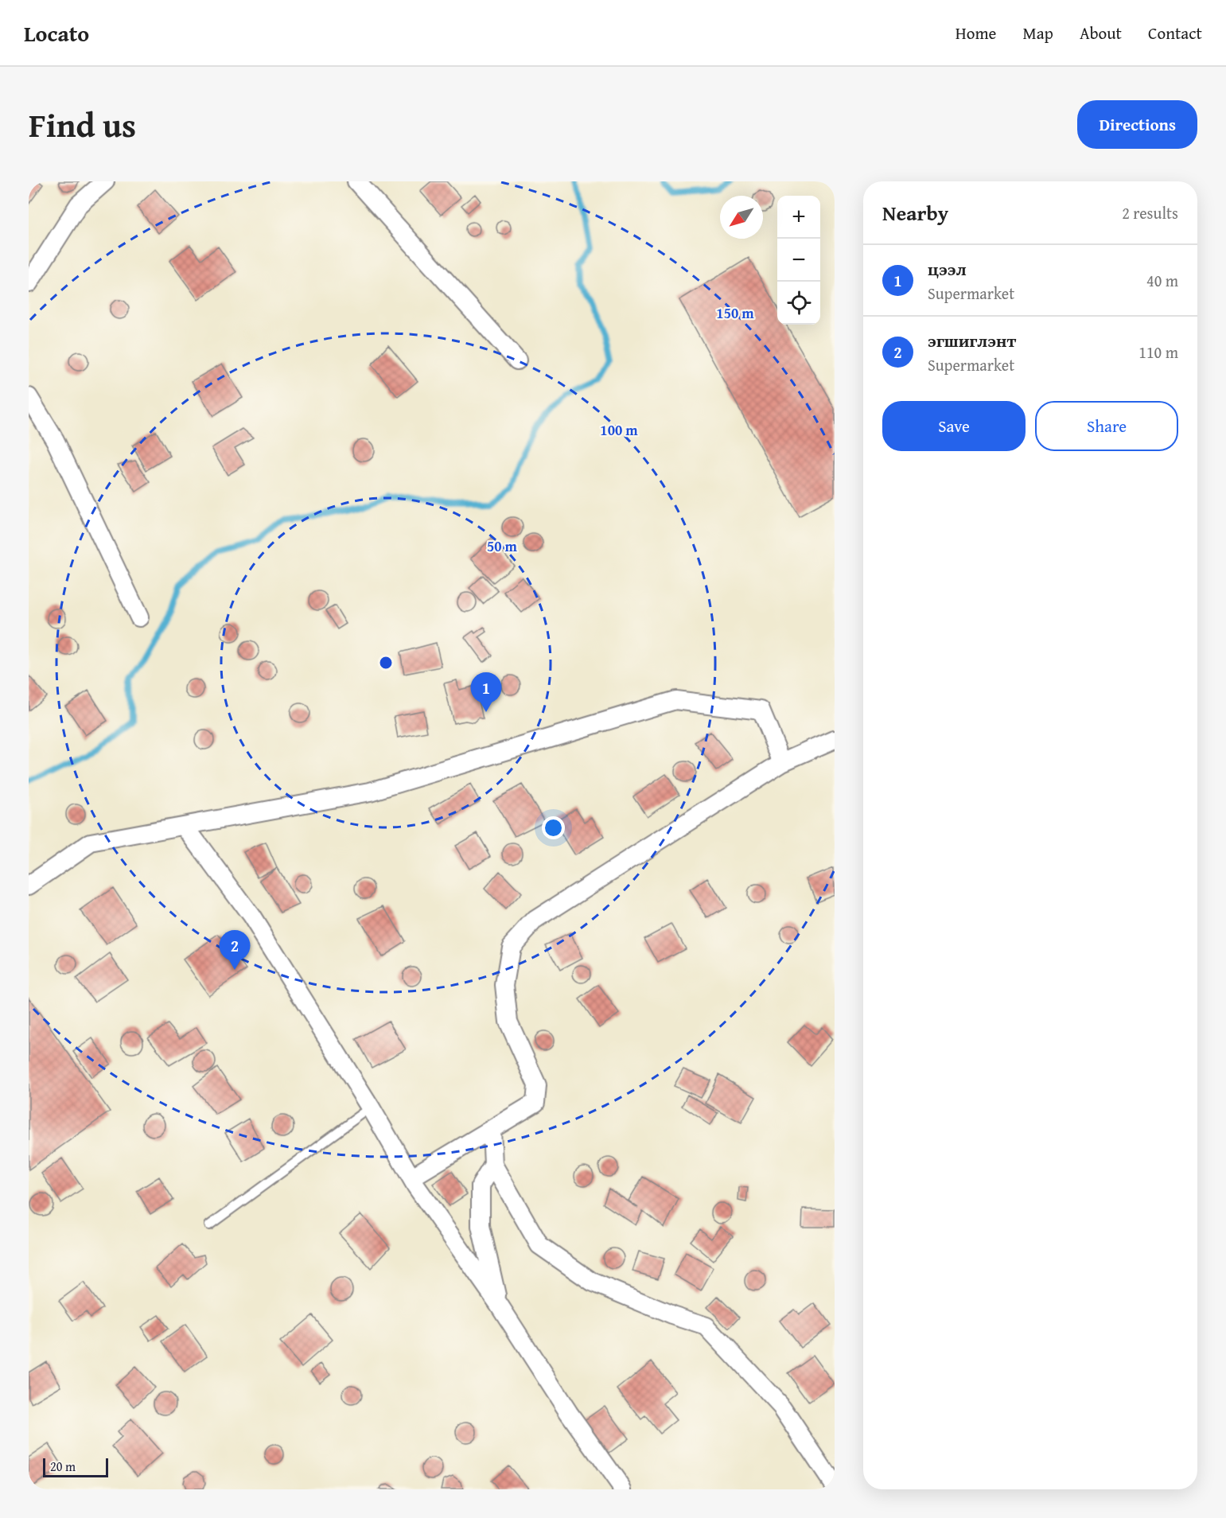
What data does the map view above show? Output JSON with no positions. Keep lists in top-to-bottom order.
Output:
{
  "scale_bar": "20 m",
  "north": "bottom left",
  "page": {
    "header": "Locato",
    "nav": [
      "Home",
      "Map",
      "About",
      "Contact"
    ],
    "title": "Find us",
    "buttons": [
      "Directions",
      ["Save", "Share"]
    ],
    "heading": ["Nearby", "2 results"],
    "map_buttons": ["+", "−"],
    "list": [
      {
        "mark": "1",
        "name": "цээл",
        "note": "Supermarket",
        "value": "40 m"
      },
      {
        "mark": "2",
        "name": "эгшиглэнт",
        "note": "Supermarket",
        "value": "110 m"
      }
    ],
    "pins": ["1", "2"],
    "scale": "20 m"
  },
  "rings": ["150 m", "100 m", "50 m"]
}
